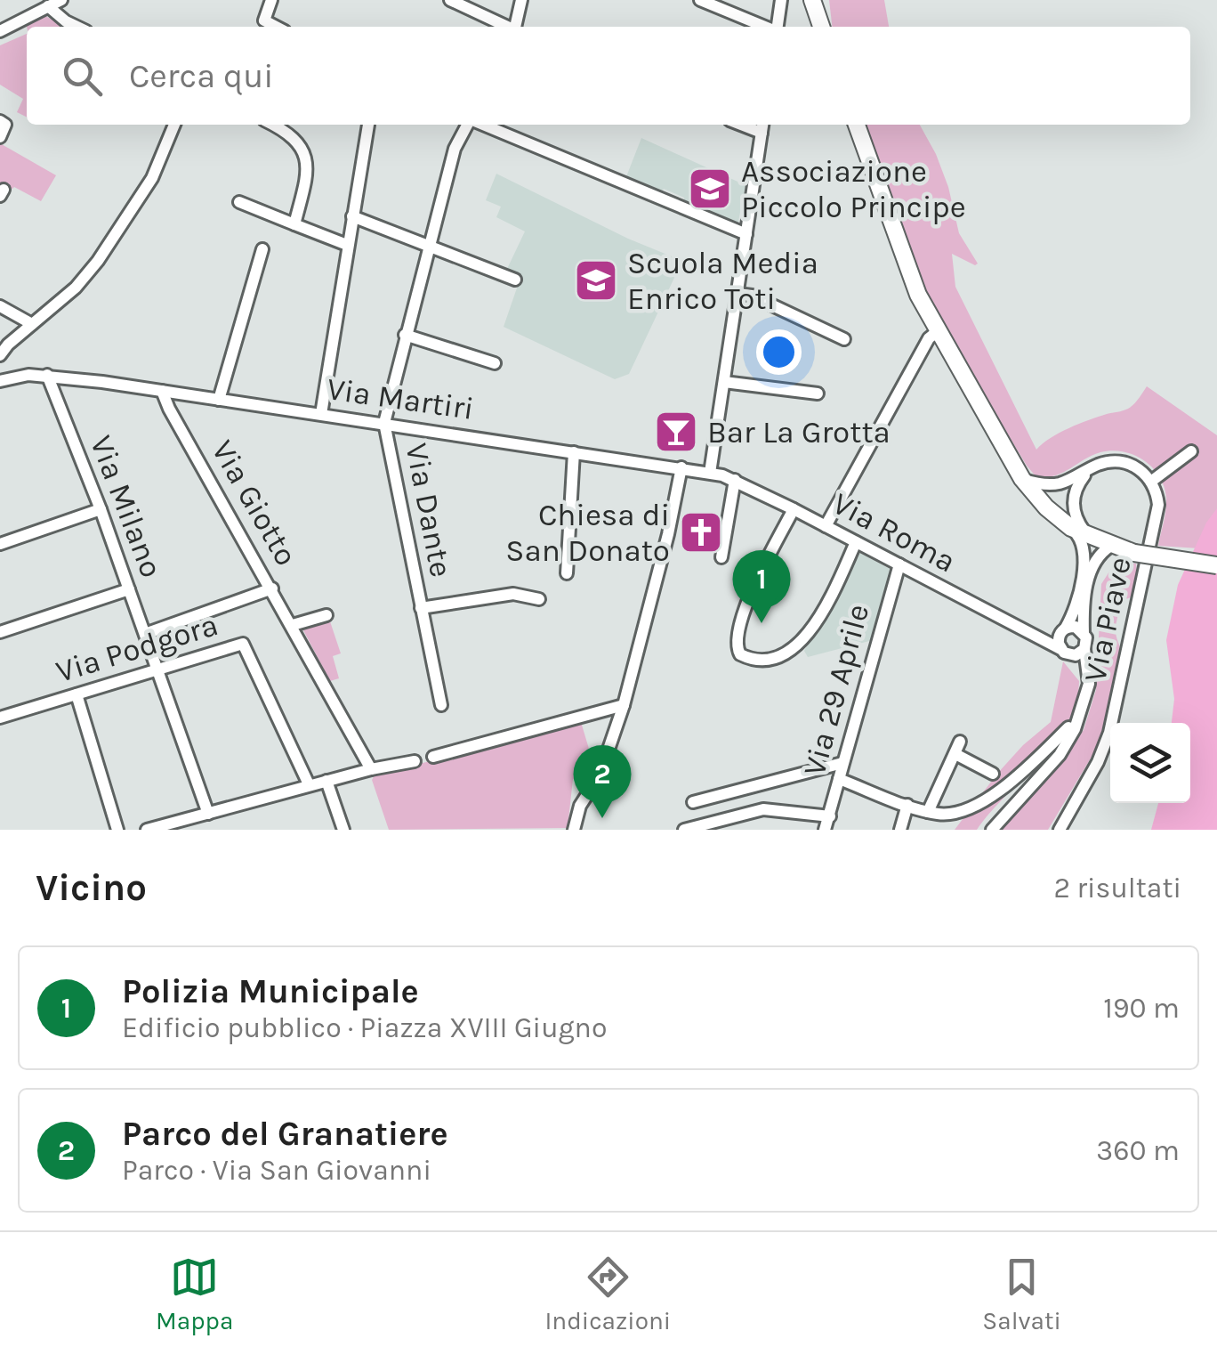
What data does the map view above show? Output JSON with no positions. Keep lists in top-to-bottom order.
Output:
{
  "streets": {
    "street": [
      "Via Martiri",
      "Via Giotto",
      "Via Milano",
      "Via Dante",
      "Via Roma",
      "Via Piave",
      "Via Podgora",
      "Via 29 Aprile"
    ]
  },
  "crossings": [
    ["Via Martiri", "Via Giotto"],
    ["Via Martiri", "Via Milano"],
    ["Via Martiri", "Via Dante"],
    ["Via Martiri", "Via Roma"],
    ["Via Milano", "Via Podgora"],
    ["Via Roma", "Via Piave"],
    ["Via Roma", "Via 29 Aprile"]
  ],
  "places": {
    "school or university": ["Associazione Piccolo Principe", "Scuola Media Enrico Toti"],
    "bar": ["Bar La Grotta"],
    "church": ["Chiesa di San Donato"]
  },
  "page": {
    "search": "Cerca qui",
    "pins": ["1", "2"],
    "heading": ["Vicino", "2 risultati"],
    "list": [
      {
        "mark": "1",
        "name": "Polizia Municipale",
        "note": "Edificio pubblico · Piazza XVIII Giugno",
        "value": "190 m"
      },
      {
        "mark": "2",
        "name": "Parco del Granatiere",
        "note": "Parco · Via San Giovanni",
        "value": "360 m"
      }
    ],
    "nav": ["Mappa", "Indicazioni", "Salvati"]
  }
}
